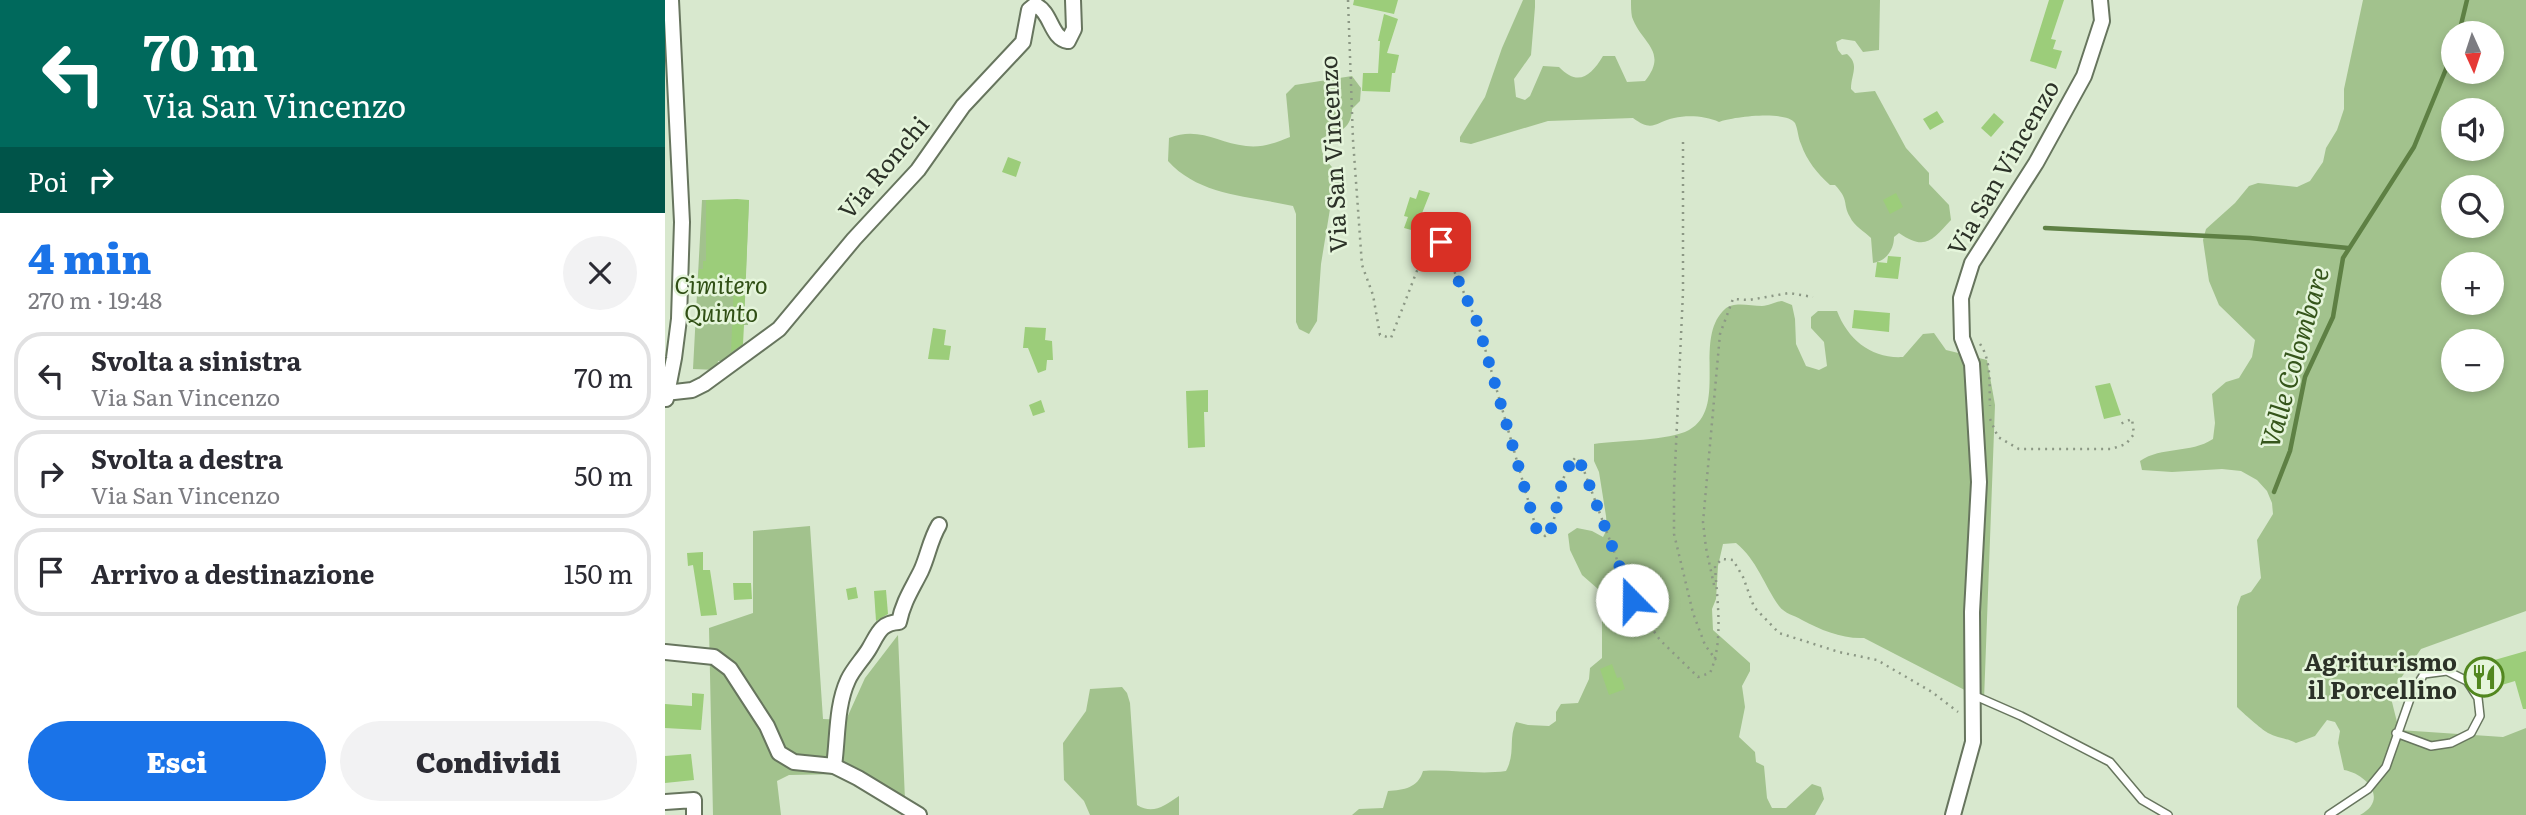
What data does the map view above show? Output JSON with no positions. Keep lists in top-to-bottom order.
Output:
{
  "streets": {
    "street": ["Via San Vincenzo", "Via Ronchi"]
  },
  "water": ["Valle Colombare"],
  "parks": ["Cimitero Quinto"],
  "places": {
    "restaurant": ["Agriturismo il Porcellino"]
  },
  "north": "bottom",
  "page": {
    "turn": ["70 m", "Via San Vincenzo"],
    "map_buttons": ["+", "−"],
    "then": "Poi",
    "heading": ["4 min", "270 m · 19:48"],
    "list": [
      {
        "name": "Svolta a sinistra",
        "note": "Via San Vincenzo",
        "value": "70 m"
      },
      {
        "name": "Svolta a destra",
        "note": "Via San Vincenzo",
        "value": "50 m"
      },
      {
        "name": "Arrivo a destinazione",
        "value": "150 m"
      }
    ],
    "buttons": ["Esci", "Condividi"]
  }
}
